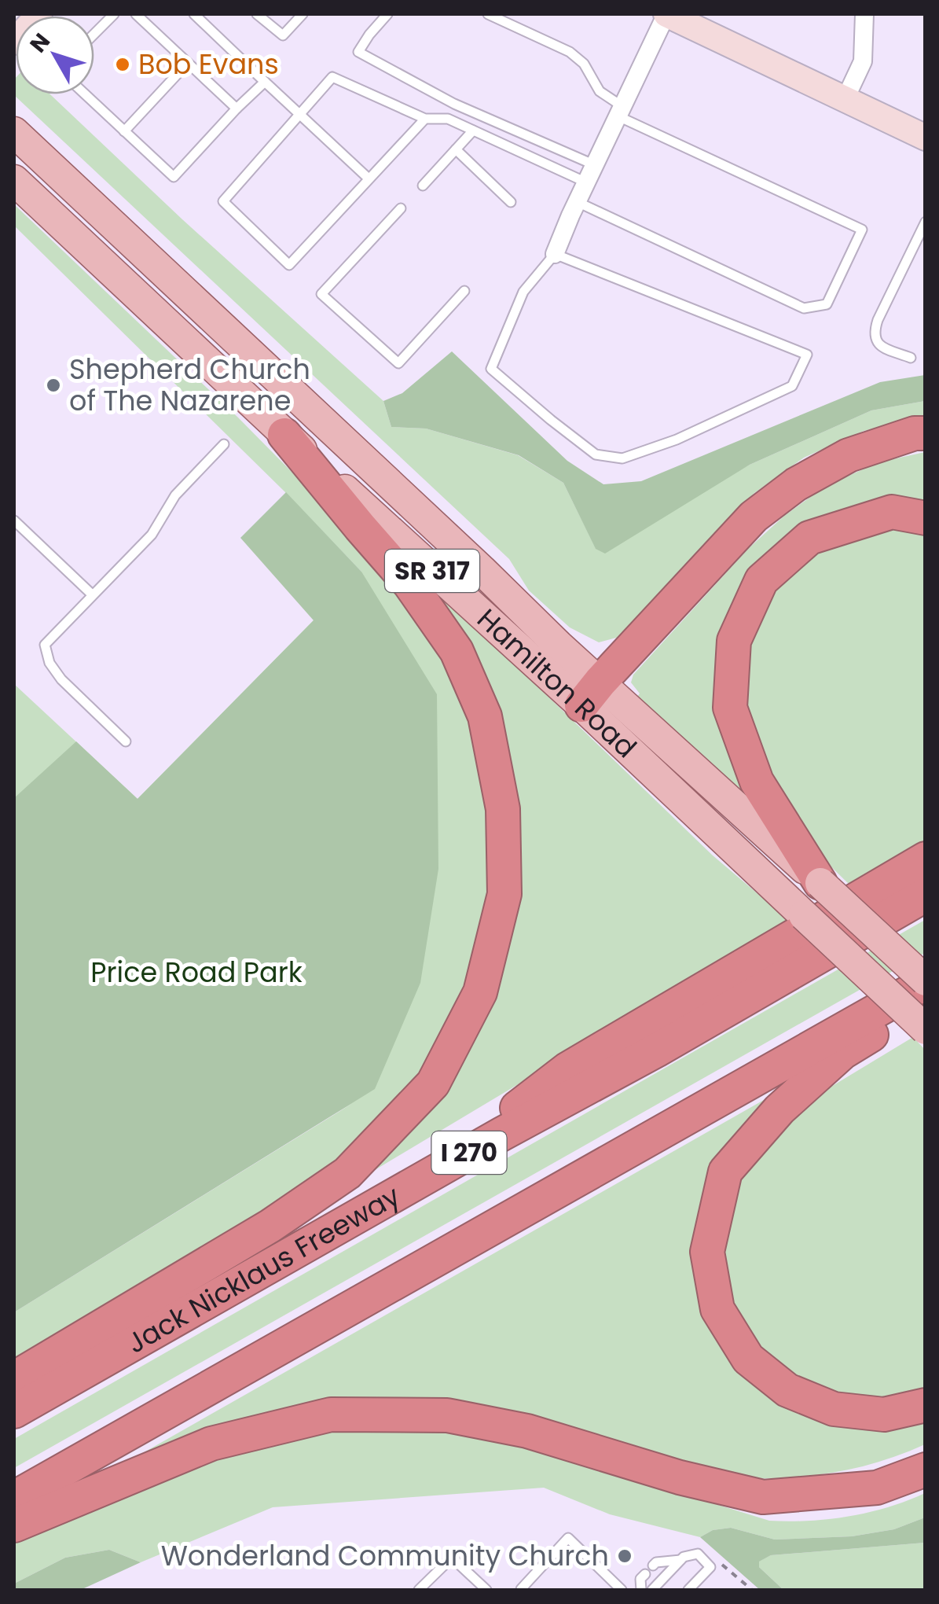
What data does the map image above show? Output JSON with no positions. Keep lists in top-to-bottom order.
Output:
{
  "streets": {
    "highway": ["I 270", "Jack Nicklaus Freeway"],
    "main road": ["SR 317", "Hamilton Road"]
  },
  "crossings": [
    ["Hamilton Road", "I 270"]
  ],
  "parks": ["Price Road Park"],
  "places": ["Bob Evans", "Shepherd Church of The Nazarene", "Wonderland Community Church"],
  "north": "top left"
}
